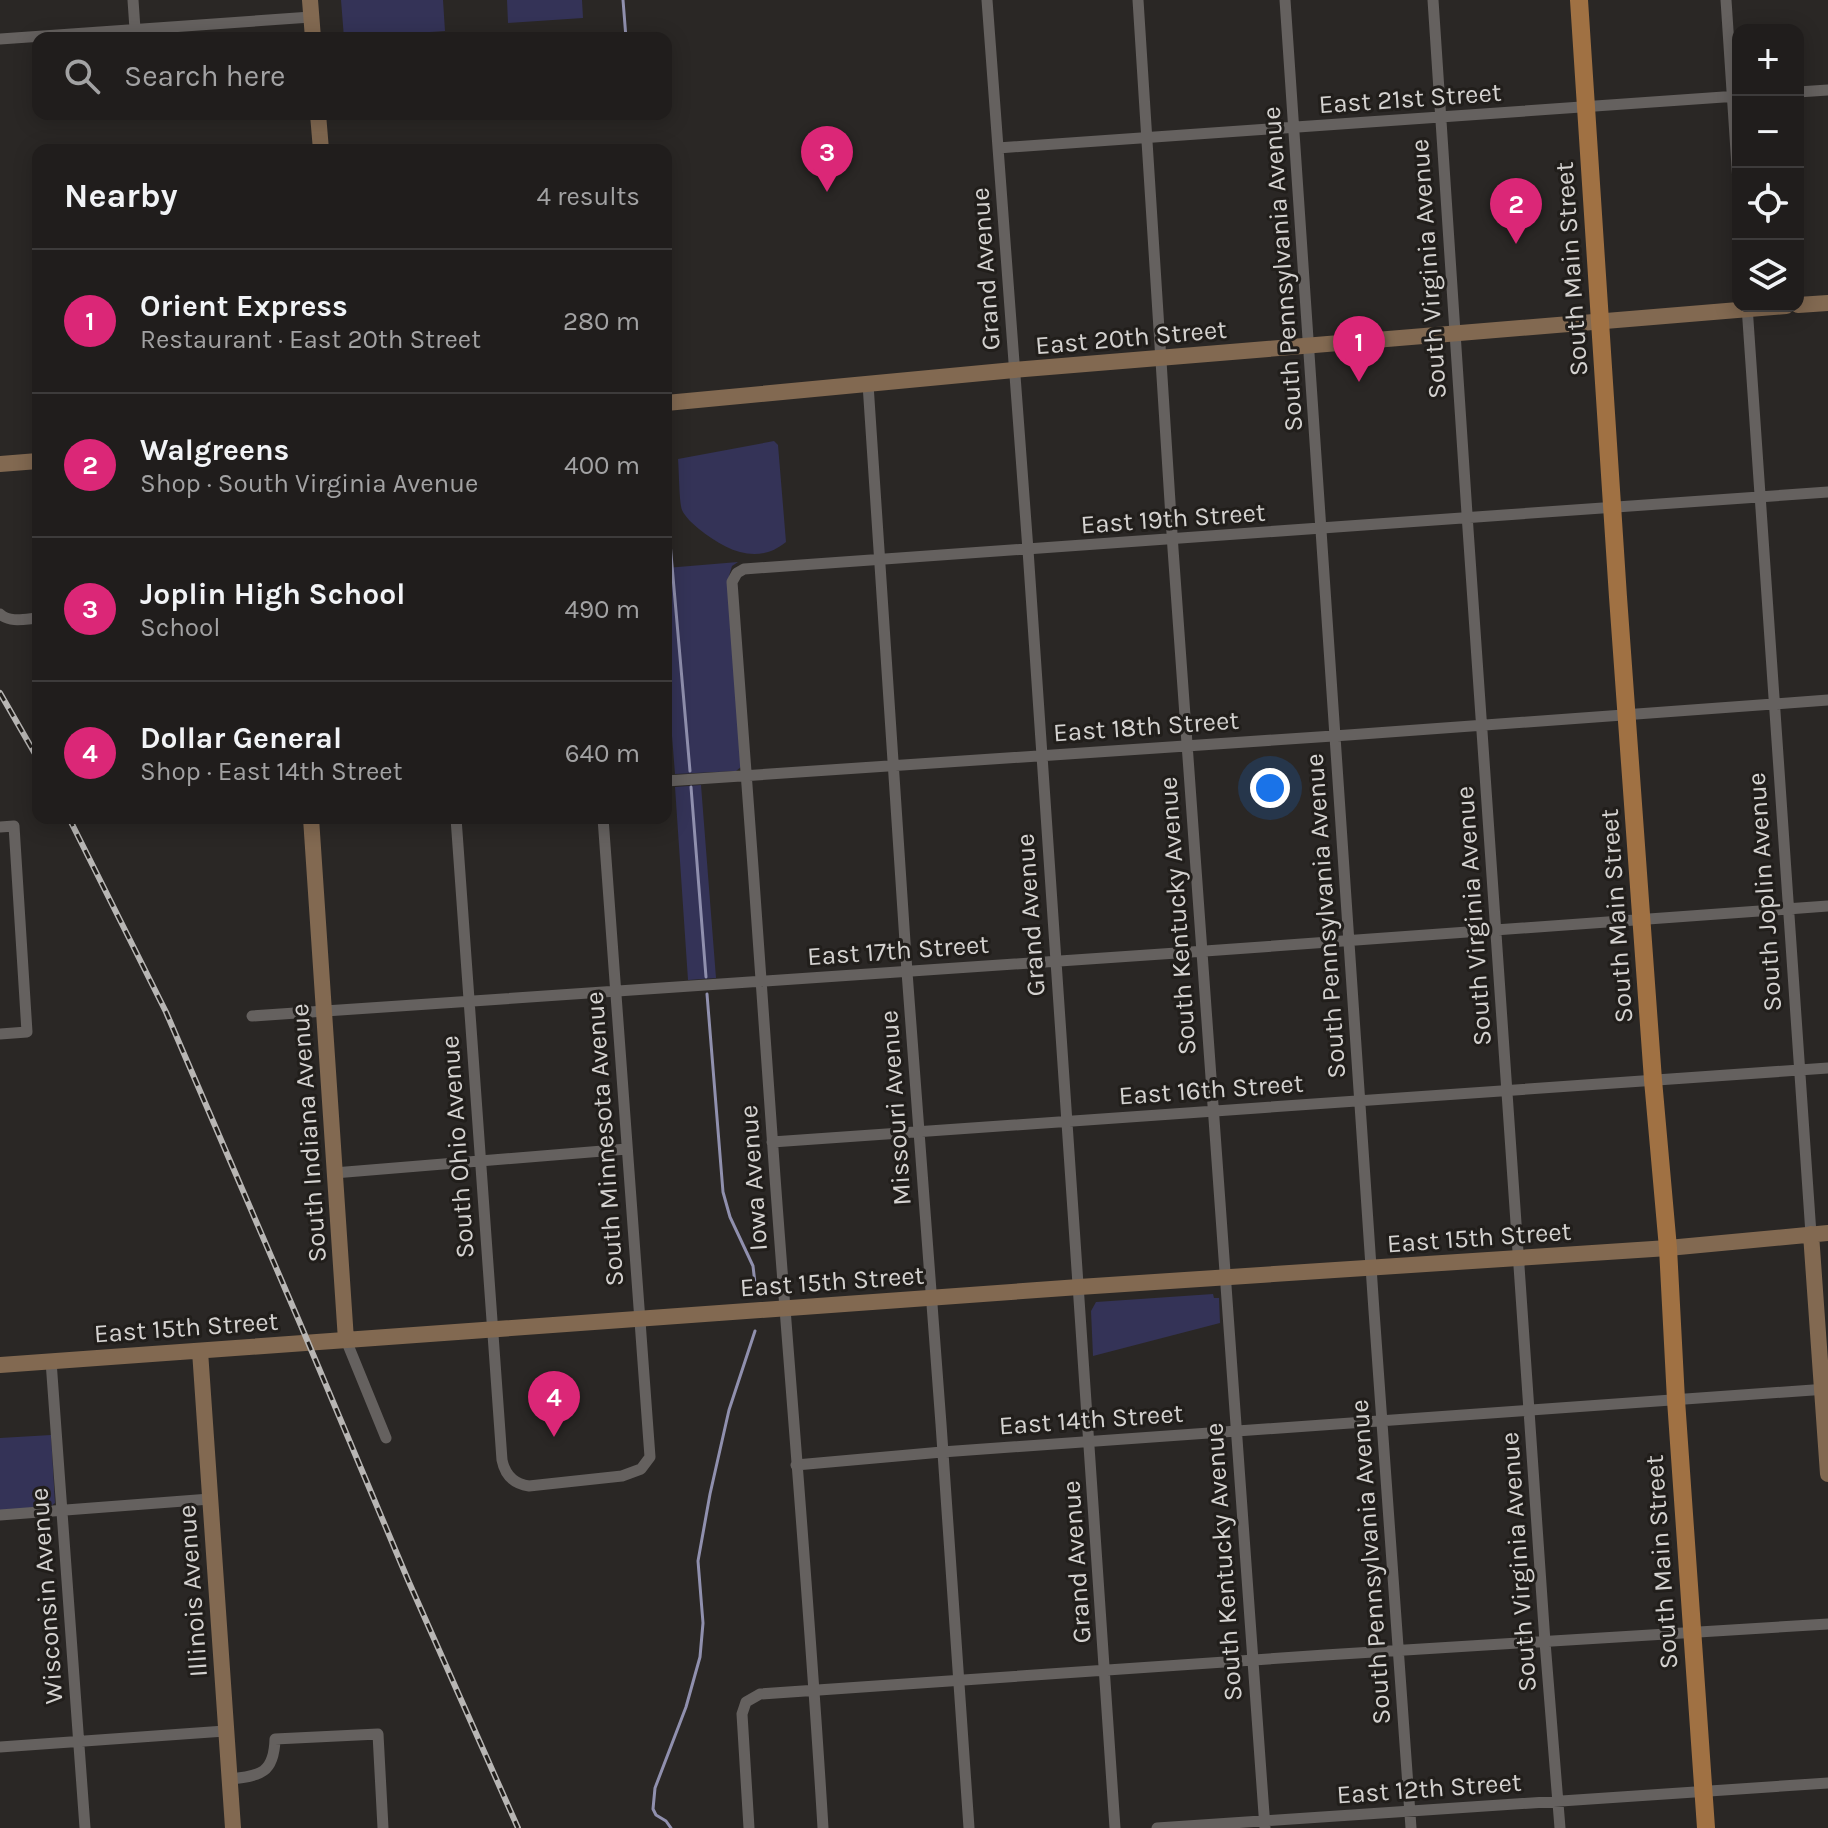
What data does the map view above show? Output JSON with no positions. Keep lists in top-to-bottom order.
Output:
{
  "streets": {
    "main road": [
      "South Main Street",
      "East 20th Street",
      "South Joplin Avenue",
      "South Indiana Avenue",
      "East 15th Street",
      "Illinois Avenue"
    ],
    "street": [
      "East 21st Street",
      "Grand Avenue",
      "South Pennsylvania Avenue",
      "South Virginia Avenue",
      "East 19th Street",
      "East 18th Street",
      "South Kentucky Avenue",
      "East 17th Street",
      "East 16th Street",
      "Missouri Avenue",
      "South Minnesota Avenue",
      "South Ohio Avenue",
      "Iowa Avenue",
      "East 14th Street",
      "Wisconsin Avenue",
      "East 12th Street"
    ]
  },
  "crossings": [
    ["East 21st Street", "Grand Avenue"],
    ["East 21st Street", "South Pennsylvania Avenue"],
    ["East 21st Street", "South Virginia Avenue"],
    ["East 21st Street", "South Main Street"],
    ["East 21st Street", "South Kentucky Avenue"],
    ["Grand Avenue", "East 20th Street"],
    ["Grand Avenue", "East 19th Street"],
    ["Grand Avenue", "East 18th Street"],
    ["Grand Avenue", "East 17th Street"],
    ["Grand Avenue", "East 16th Street"],
    ["Grand Avenue", "East 15th Street"],
    ["Grand Avenue", "East 14th Street"],
    ["South Pennsylvania Avenue", "East 20th Street"],
    ["South Pennsylvania Avenue", "East 19th Street"],
    ["South Pennsylvania Avenue", "East 18th Street"],
    ["South Pennsylvania Avenue", "East 17th Street"],
    ["South Pennsylvania Avenue", "East 16th Street"],
    ["South Pennsylvania Avenue", "East 15th Street"],
    ["South Pennsylvania Avenue", "East 14th Street"],
    ["South Pennsylvania Avenue", "East 12th Street"],
    ["South Virginia Avenue", "East 20th Street"],
    ["South Virginia Avenue", "East 19th Street"],
    ["South Virginia Avenue", "East 18th Street"],
    ["South Virginia Avenue", "East 17th Street"],
    ["South Virginia Avenue", "East 16th Street"],
    ["South Virginia Avenue", "East 15th Street"],
    ["South Virginia Avenue", "East 14th Street"],
    ["South Virginia Avenue", "East 12th Street"],
    ["South Main Street", "East 20th Street"],
    ["South Main Street", "East 19th Street"],
    ["South Main Street", "East 18th Street"],
    ["South Main Street", "East 17th Street"],
    ["South Main Street", "East 16th Street"],
    ["South Main Street", "East 15th Street"],
    ["South Main Street", "East 14th Street"],
    ["South Main Street", "East 12th Street"],
    ["East 20th Street", "South Kentucky Avenue"],
    ["East 20th Street", "Missouri Avenue"],
    ["East 19th Street", "South Joplin Avenue"],
    ["East 19th Street", "South Kentucky Avenue"],
    ["East 19th Street", "Missouri Avenue"],
    ["East 19th Street", "Iowa Avenue"],
    ["East 18th Street", "South Joplin Avenue"],
    ["East 18th Street", "South Kentucky Avenue"],
    ["East 18th Street", "Missouri Avenue"],
    ["East 18th Street", "Iowa Avenue"],
    ["South Joplin Avenue", "East 17th Street"],
    ["South Joplin Avenue", "East 16th Street"],
    ["South Joplin Avenue", "East 15th Street"],
    ["South Joplin Avenue", "East 14th Street"],
    ["South Kentucky Avenue", "East 17th Street"],
    ["South Kentucky Avenue", "East 16th Street"],
    ["South Kentucky Avenue", "East 15th Street"],
    ["South Kentucky Avenue", "East 14th Street"],
    ["South Kentucky Avenue", "East 12th Street"],
    ["East 17th Street", "Missouri Avenue"],
    ["East 17th Street", "South Indiana Avenue"],
    ["East 17th Street", "South Minnesota Avenue"],
    ["East 17th Street", "South Ohio Avenue"],
    ["East 17th Street", "Iowa Avenue"],
    ["East 16th Street", "Missouri Avenue"],
    ["East 16th Street", "Iowa Avenue"],
    ["Missouri Avenue", "East 15th Street"],
    ["Missouri Avenue", "East 14th Street"],
    ["South Indiana Avenue", "East 15th Street"],
    ["South Minnesota Avenue", "South Ohio Avenue"],
    ["South Minnesota Avenue", "East 15th Street"],
    ["South Ohio Avenue", "East 15th Street"],
    ["Iowa Avenue", "East 15th Street"],
    ["Iowa Avenue", "East 14th Street"],
    ["East 15th Street", "Illinois Avenue"],
    ["East 15th Street", "Wisconsin Avenue"]
  ],
  "page": {
    "map_buttons": ["+", "−"],
    "search": "Search here",
    "pins": [
      "3",
      "2",
      "1",
      "4"
    ],
    "heading": ["Nearby", "4 results"],
    "list": [
      {
        "mark": "1",
        "name": "Orient Express",
        "note": "Restaurant · East 20th Street",
        "value": "280 m"
      },
      {
        "mark": "2",
        "name": "Walgreens",
        "note": "Shop · South Virginia Avenue",
        "value": "400 m"
      },
      {
        "mark": "3",
        "name": "Joplin High School",
        "note": "School",
        "value": "490 m"
      },
      {
        "mark": "4",
        "name": "Dollar General",
        "note": "Shop · East 14th Street",
        "value": "640 m"
      }
    ]
  }
}
